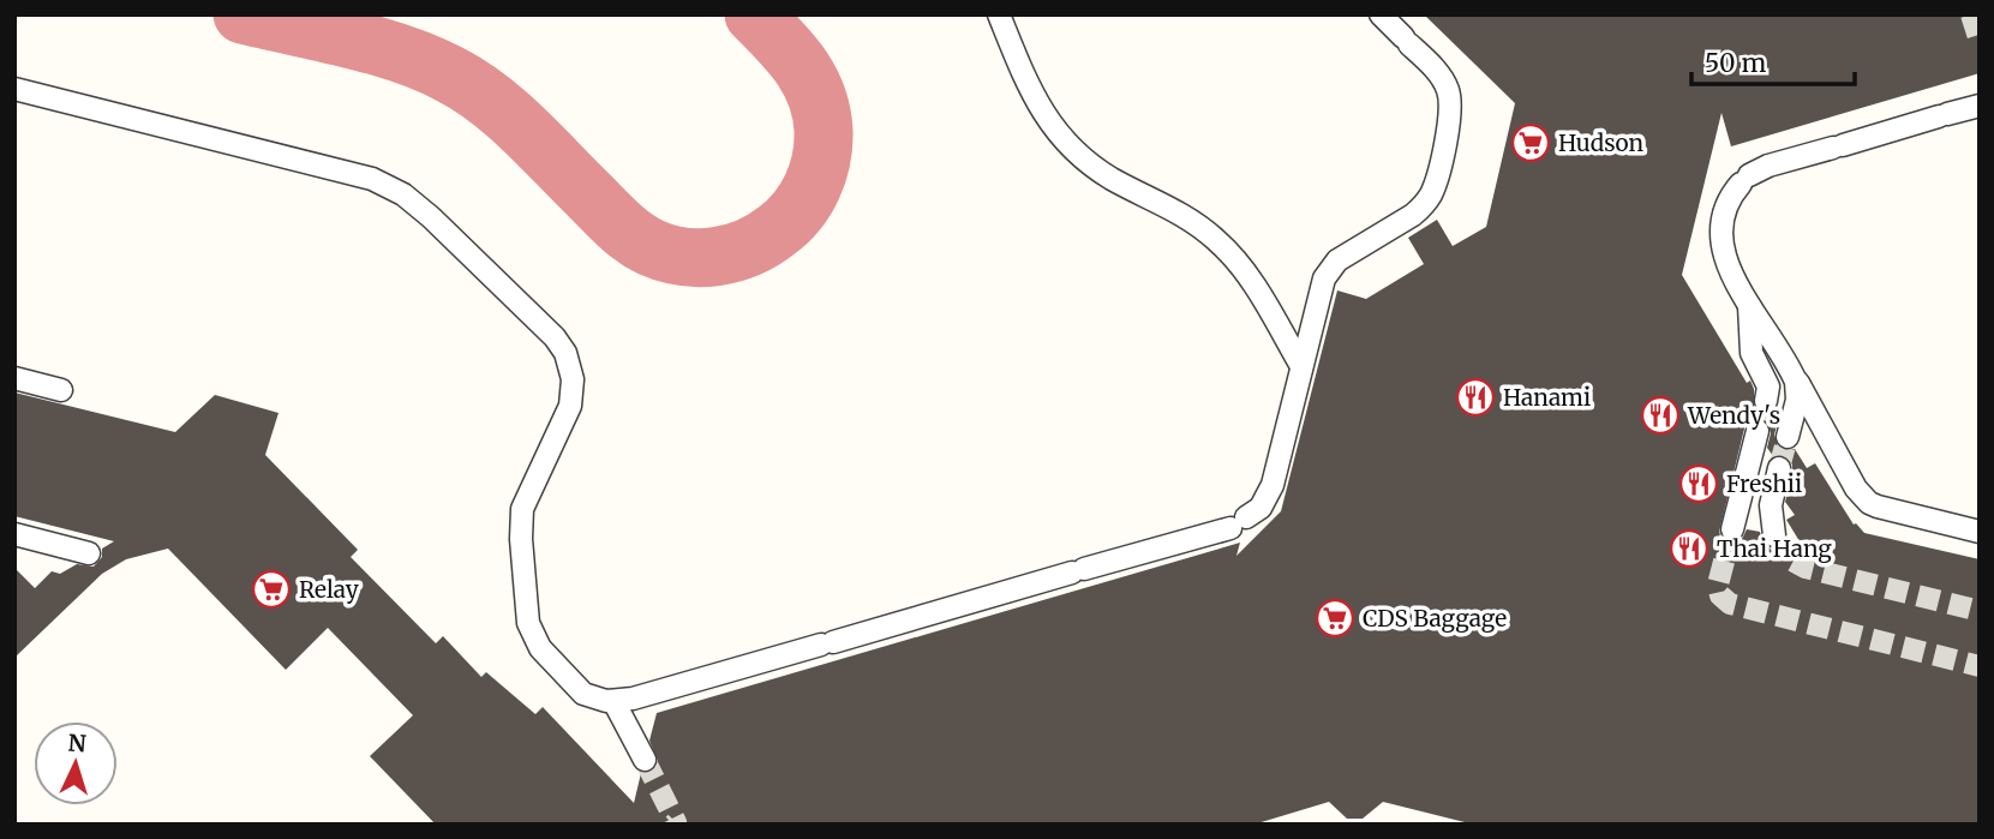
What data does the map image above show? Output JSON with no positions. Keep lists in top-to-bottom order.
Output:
{
  "places": {
    "supermarket": ["Hudson", "Relay", "CDS Baggage"],
    "restaurant": [
      "Hanami",
      "Wendy's",
      "Freshii",
      "Thai Hang"
    ]
  },
  "scale_bar": "50 m",
  "north": "top"
}
